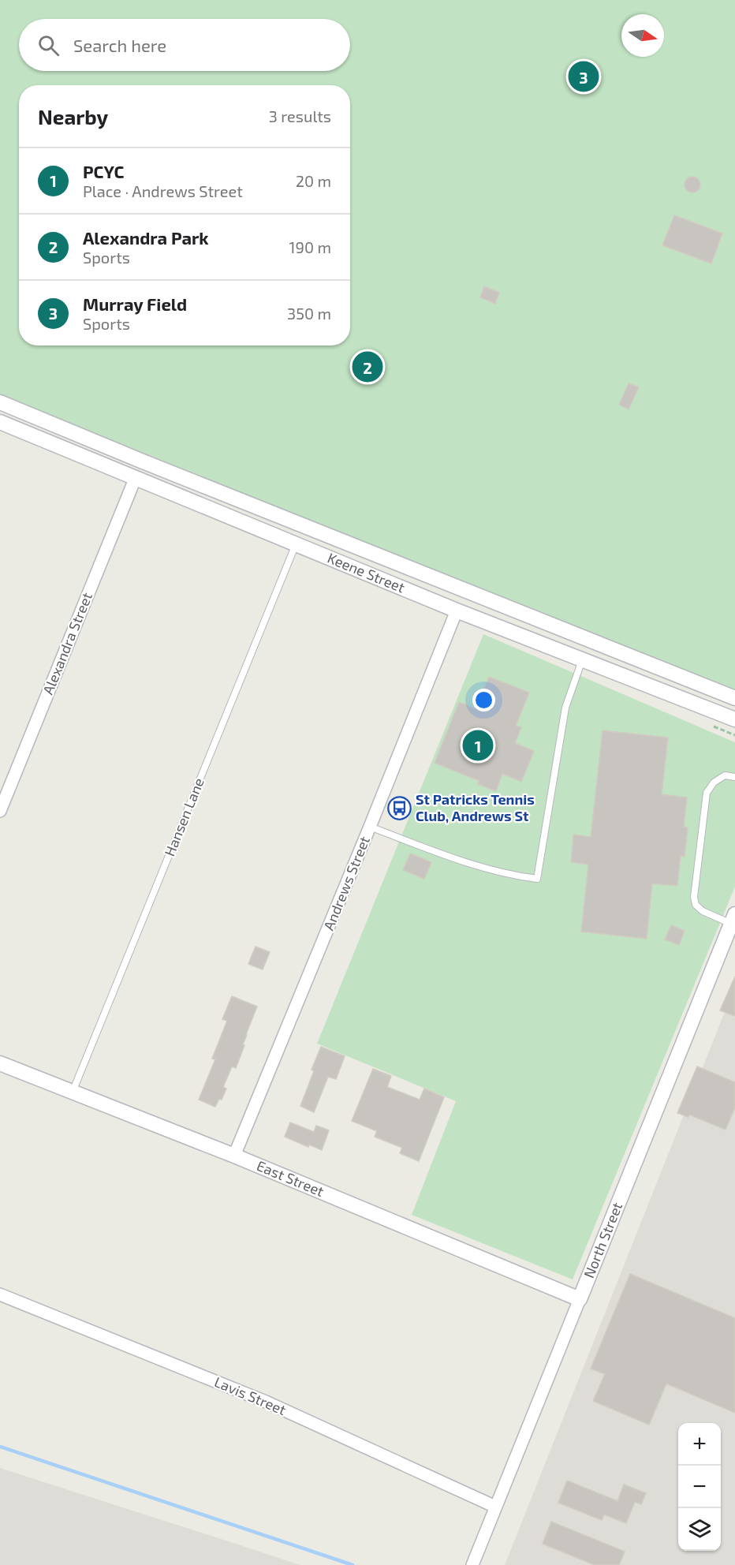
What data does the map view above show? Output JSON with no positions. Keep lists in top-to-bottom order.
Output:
{
  "streets": {
    "street": [
      "Keene Street",
      "Alexandra Street",
      "Andrews Street",
      "East Street",
      "North Street",
      "Lavis Street"
    ],
    "lane": ["Hansen Lane"]
  },
  "crossings": [
    ["Keene Street", "Alexandra Street"],
    ["Keene Street", "Hansen Lane"],
    ["Keene Street", "Andrews Street"],
    ["Hansen Lane", "East Street"],
    ["Andrews Street", "East Street"],
    ["East Street", "North Street"],
    ["North Street", "Lavis Street"]
  ],
  "places": {
    "bus stop": ["St Patricks Tennis Club, Andrews St"]
  },
  "north": "right",
  "page": {
    "search": "Search here",
    "pins": ["3", "2", "1"],
    "heading": ["Nearby", "3 results"],
    "list": [
      {
        "mark": "1",
        "name": "PCYC",
        "note": "Place · Andrews Street",
        "value": "20 m"
      },
      {
        "mark": "2",
        "name": "Alexandra Park",
        "note": "Sports",
        "value": "190 m"
      },
      {
        "mark": "3",
        "name": "Murray Field",
        "note": "Sports",
        "value": "350 m"
      }
    ],
    "map_buttons": ["+", "−"]
  }
}
